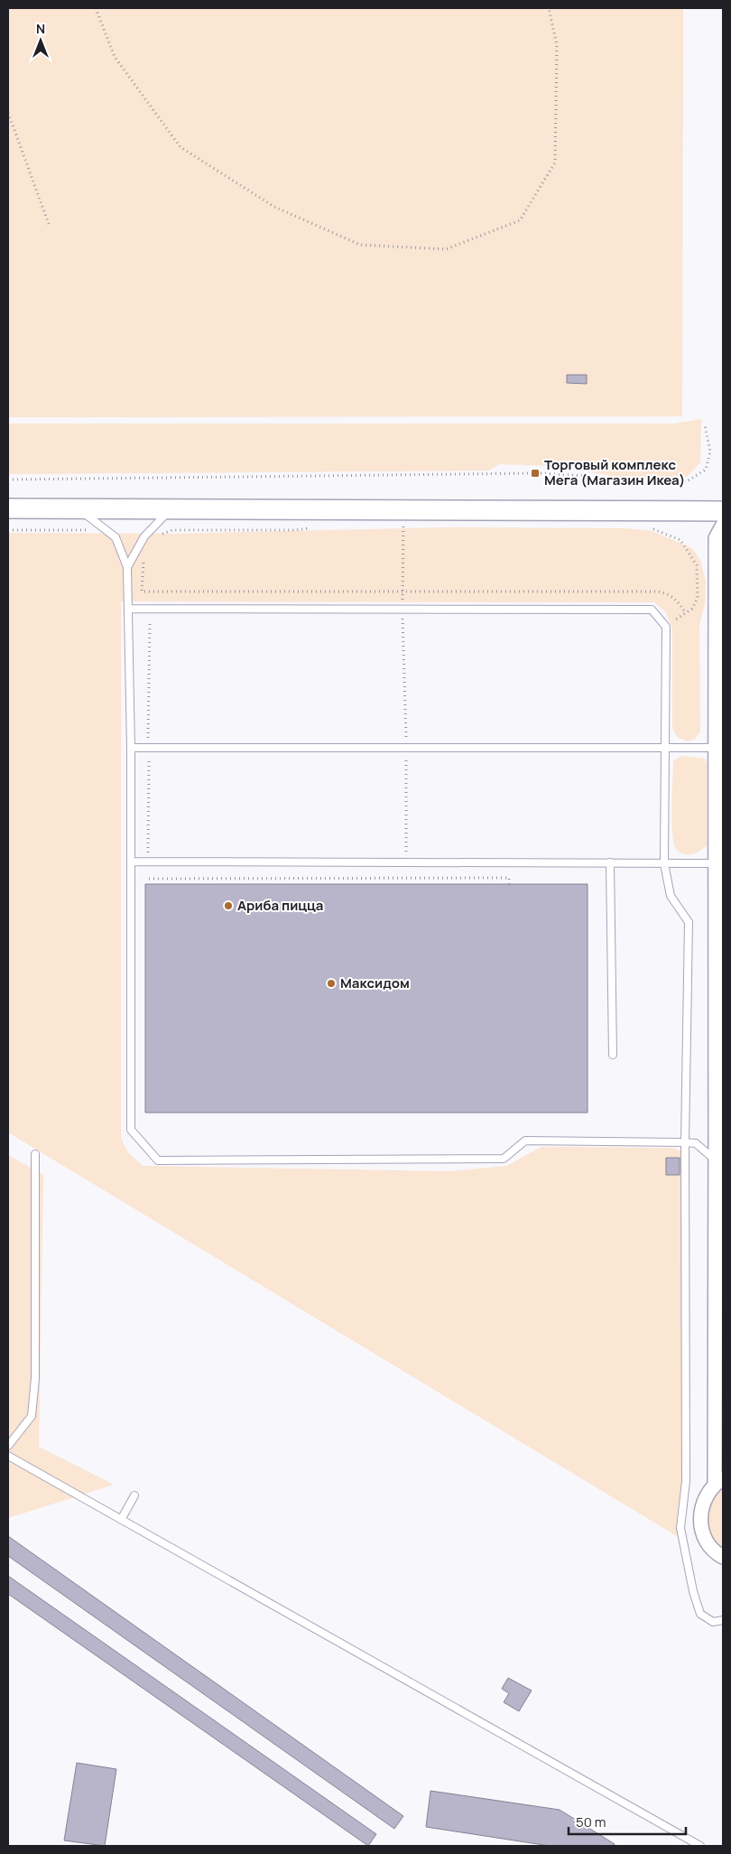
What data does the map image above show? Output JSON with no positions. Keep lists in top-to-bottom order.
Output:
{
  "places": {
    "transit": ["Торговый комплекс Мега (Магазин Икеа)"],
    "other": ["Ариба пицца", "Максидом"]
  },
  "scale_bar": "50 m",
  "north": "top"
}
